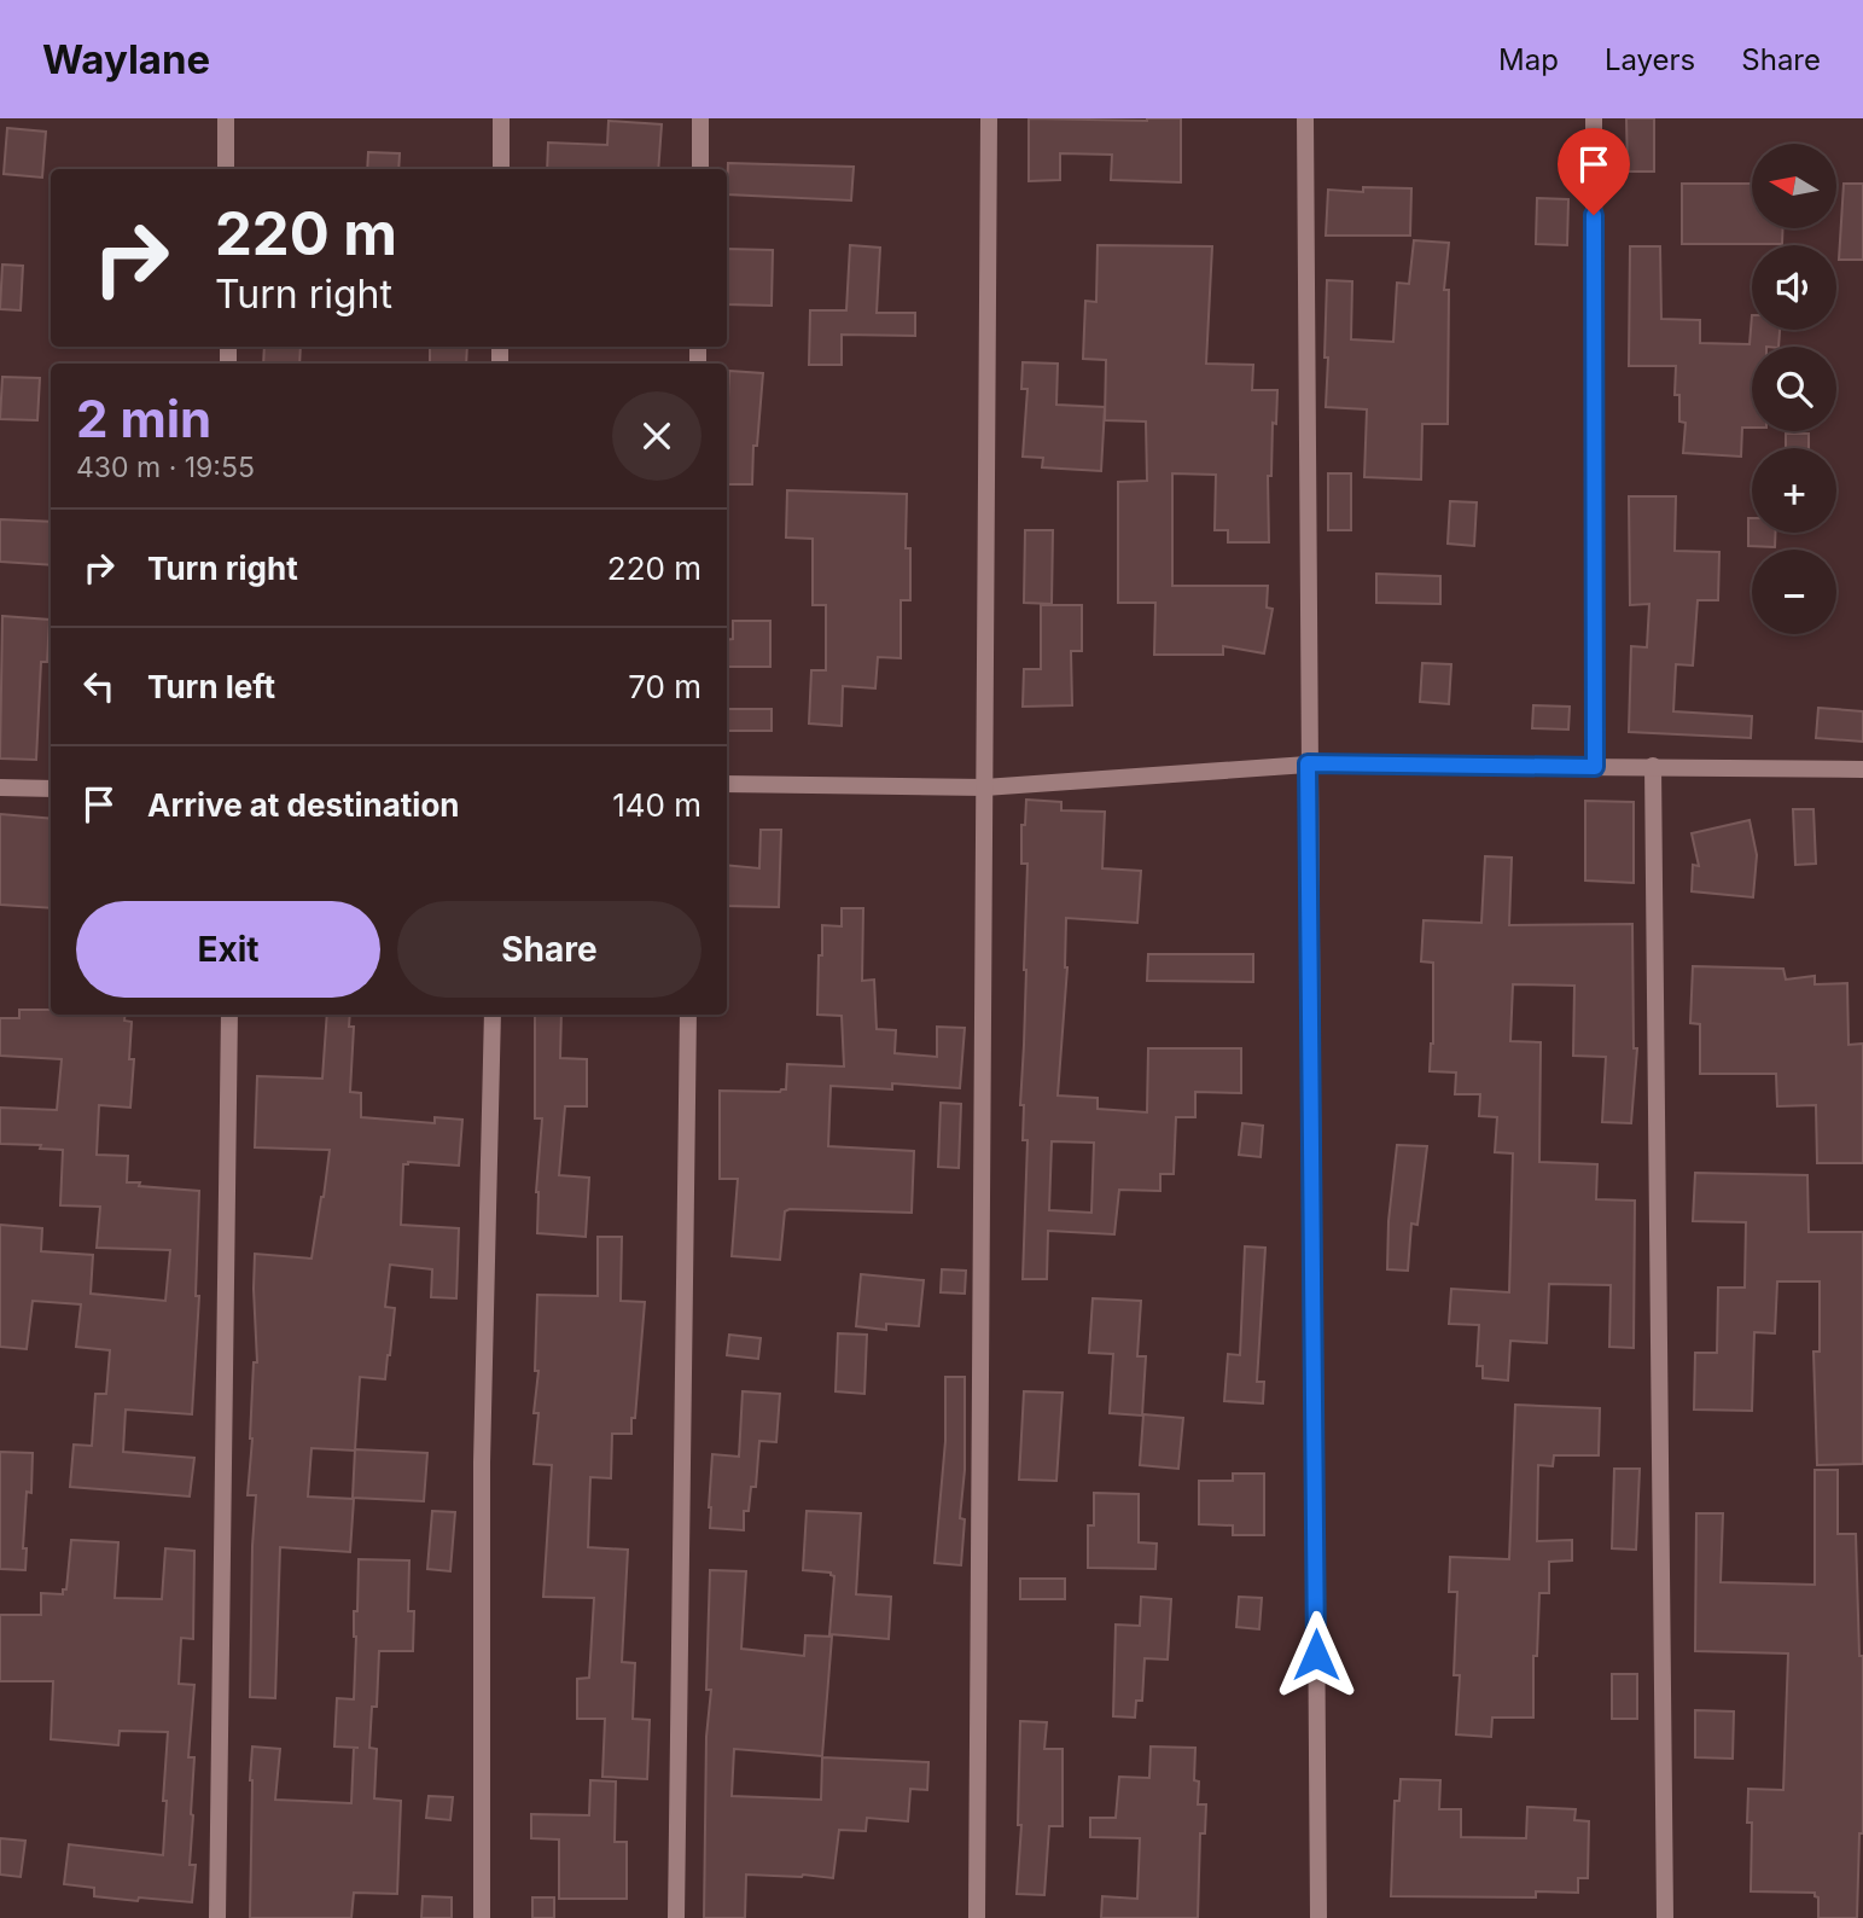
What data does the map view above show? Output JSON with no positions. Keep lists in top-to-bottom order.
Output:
{
  "north": "left",
  "page": {
    "header": "Waylane",
    "nav": ["Map", "Layers", "Share"],
    "map_buttons": ["+", "−"],
    "turn": ["220 m", "Turn right"],
    "heading": ["2 min", "430 m · 19:55"],
    "list": [
      {
        "name": "Turn right",
        "value": "220 m"
      },
      {
        "name": "Turn left",
        "value": "70 m"
      },
      {
        "name": "Arrive at destination",
        "value": "140 m"
      }
    ],
    "buttons": ["Exit", "Share"]
  }
}
